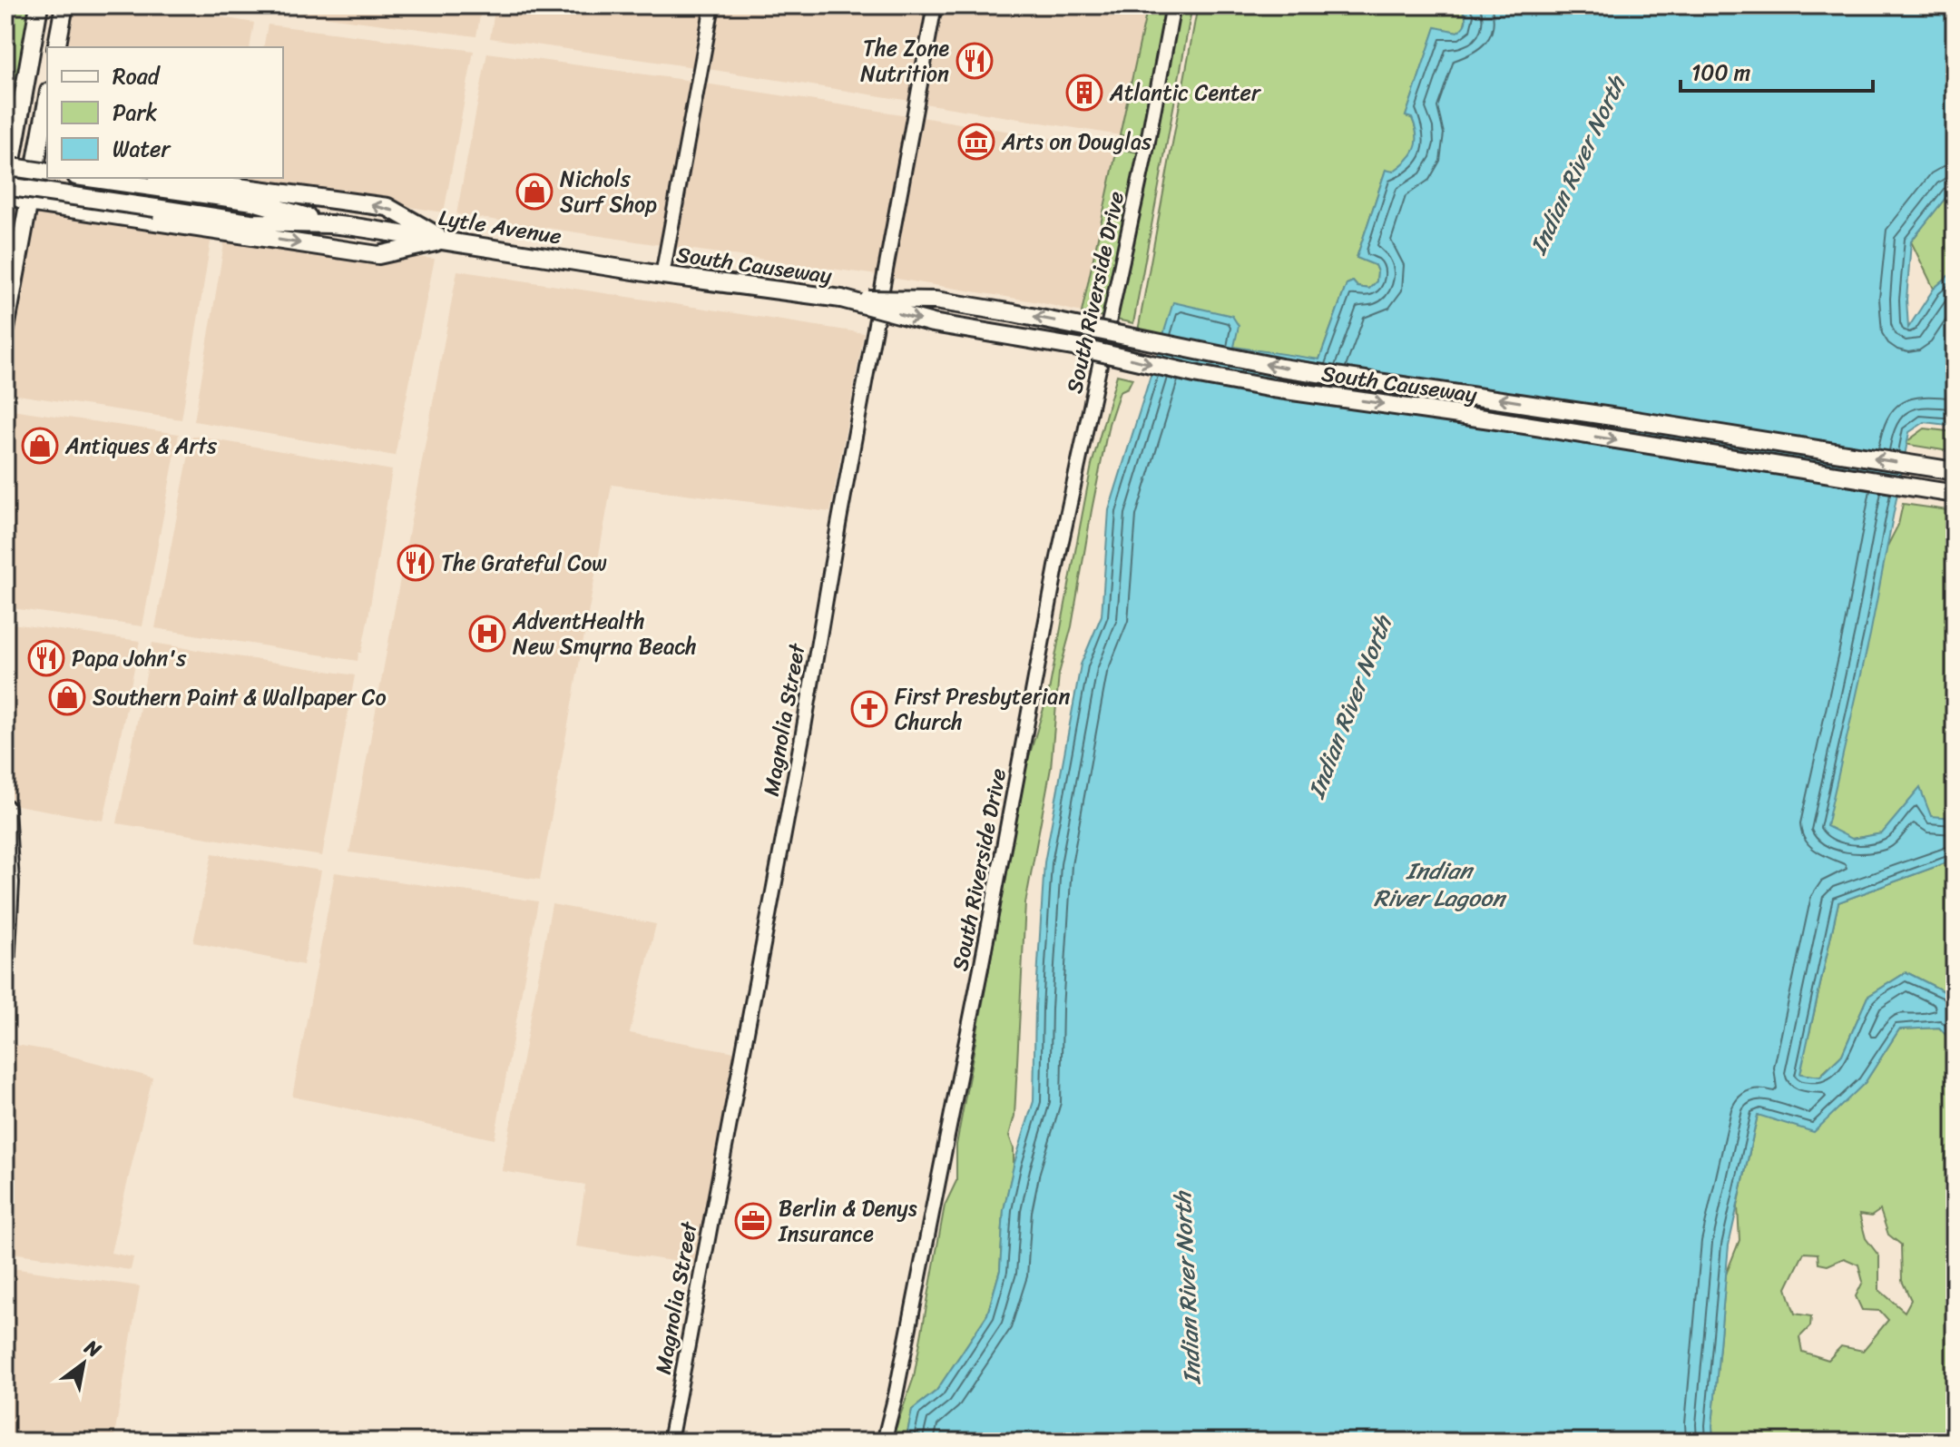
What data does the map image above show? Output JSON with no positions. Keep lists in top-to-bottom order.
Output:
{
  "streets": {
    "main road": ["Lytle Avenue", "South Causeway"],
    "street": ["South Riverside Drive", "Magnolia Street"]
  },
  "crossings": [
    ["Lytle Avenue", "South Causeway"]
  ],
  "water": ["Indian River North", "Indian River Lagoon"],
  "places": {
    "restaurant": ["The Zone Nutrition", "The Grateful Cow", "Papa John's"],
    "building": ["Atlantic Center"],
    "museum": ["Arts on Douglas"],
    "shop": ["Nichols Surf Shop", "Antiques & Arts", "Southern Paint & Wallpaper Co"],
    "hospital": ["AdventHealth New Smyrna Beach"],
    "church": ["First Presbyterian Church"],
    "office": ["Berlin & Denys Insurance"]
  },
  "legend": ["Road", "Park", "Water"],
  "scale_bar": "100 m",
  "north": "top right"
}
